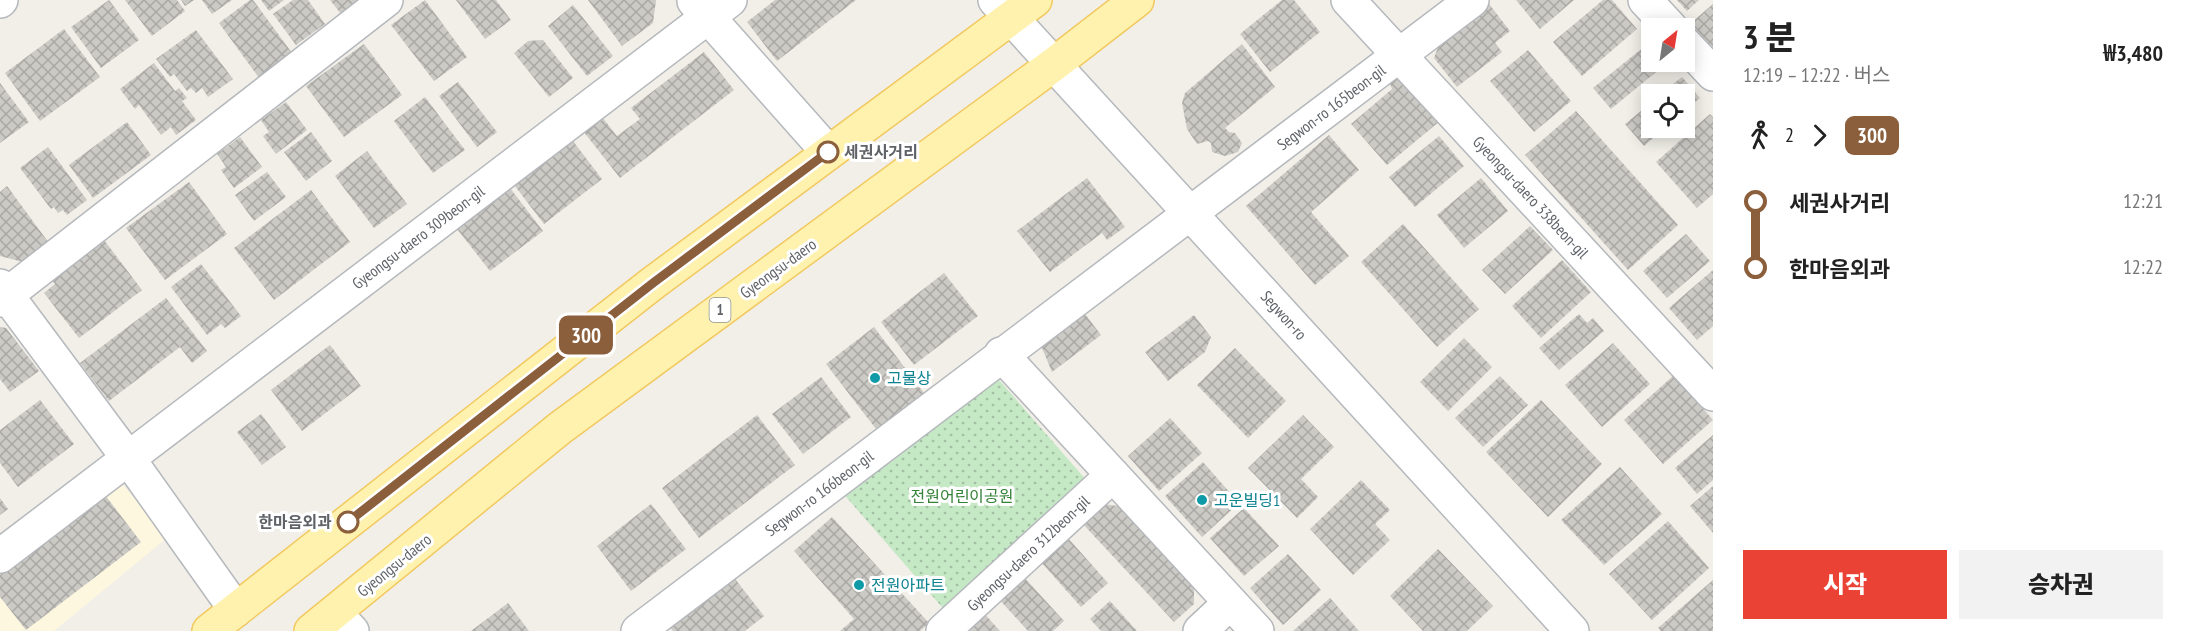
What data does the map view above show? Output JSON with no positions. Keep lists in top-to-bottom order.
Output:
{
  "streets": {
    "main road": ["Gyeongsu-daero", "1"],
    "street": [
      "Segwon-ro 165beon-gil",
      "Gyeongsu-daero 338beon-gil",
      "Gyeongsu-daero 309beon-gil",
      "Segwon-ro",
      "Segwon-ro 166beon-gil",
      "Gyeongsu-daero 312beon-gil"
    ]
  },
  "crossings": [
    ["Segwon-ro 165beon-gil", "Gyeongsu-daero 338beon-gil"],
    ["Segwon-ro 165beon-gil", "Segwon-ro"],
    ["Segwon-ro 165beon-gil", "Segwon-ro 166beon-gil"],
    ["Gyeongsu-daero", "Segwon-ro"],
    ["Segwon-ro", "Segwon-ro 166beon-gil"]
  ],
  "parks": ["전원어린이공원"],
  "places": [
    "세권사거리",
    "고물상",
    "고운빌딩1",
    "한마음외과",
    "전원아파트"
  ],
  "lines": ["bus line 300"],
  "north": "top right",
  "page": {
    "on_map": "300",
    "heading": ["3 분", "12:19 – 12:22 · 버스", "₩3,480"],
    "legs": ["2", "300"],
    "list": [
      {
        "name": "세권사거리",
        "value": "12:21"
      },
      {
        "name": "한마음외과",
        "value": "12:22"
      }
    ],
    "buttons": ["시작", "승차권"]
  }
}
